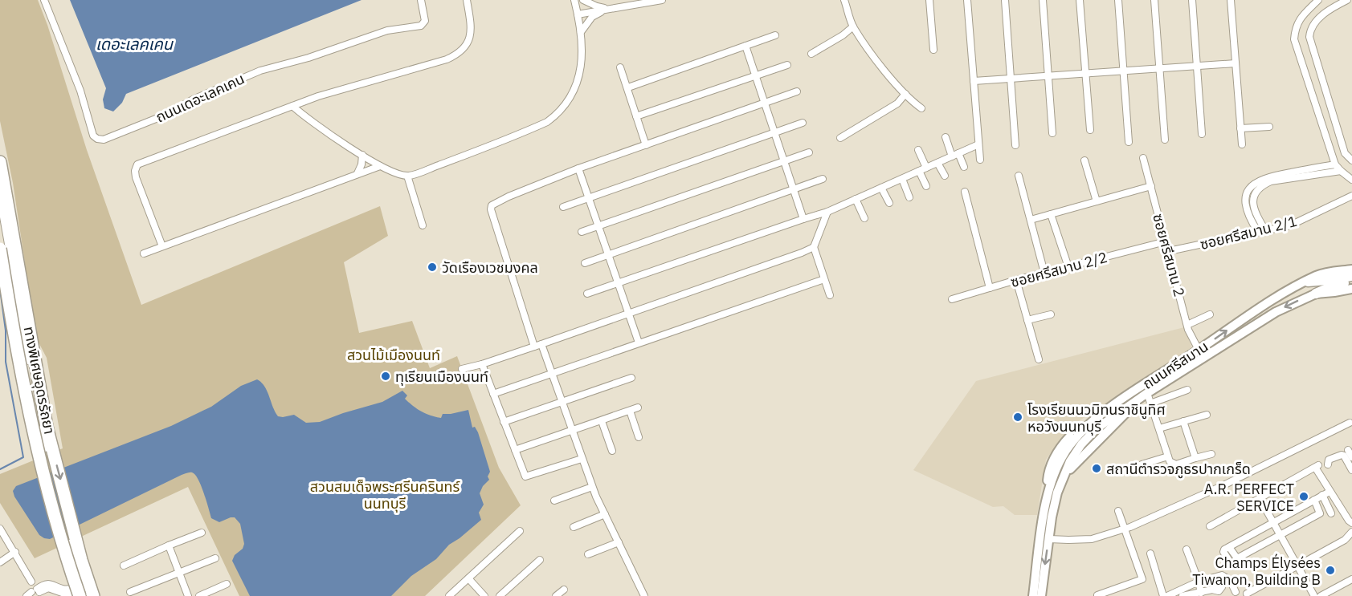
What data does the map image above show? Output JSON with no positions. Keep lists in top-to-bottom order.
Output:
{
  "streets": {
    "highway": ["ทางพิเศษอุดรรัถยา"],
    "main road": ["ถนนศรีสมาน"],
    "street": [
      "ถนนเดอะเลคเคน",
      "ซอยศรีสมาน 2/1",
      "ซอยศรีสมาน 2",
      "ซอยศรีสมาน 2/2"
    ]
  },
  "crossings": [
    ["ซอยศรีสมาน 2/1", "ซอยศรีสมาน 2"],
    ["ซอยศรีสมาน 2", "ซอยศรีสมาน 2/2"],
    ["ซอยศรีสมาน 2", "ถนนศรีสมาน"]
  ],
  "water": ["เดอะเลคเคน"],
  "parks": ["สวนไม้เมืองนนท์", "สวนสมเด็จพระศรีนครินทร์ นนทบุรี"],
  "places": [
    "วัดเรืองเวชมงคล",
    "ทุเรียนเมืองนนท์",
    "โรงเรียนนวมิทนราชินูทิศ หอวังนนทบุรี",
    "สถานีตำรวจภูธรปากเกร็ด",
    "A.R. PERFECT SERVICE",
    "Champs Élysées Tiwanon, Building B"
  ]
}
